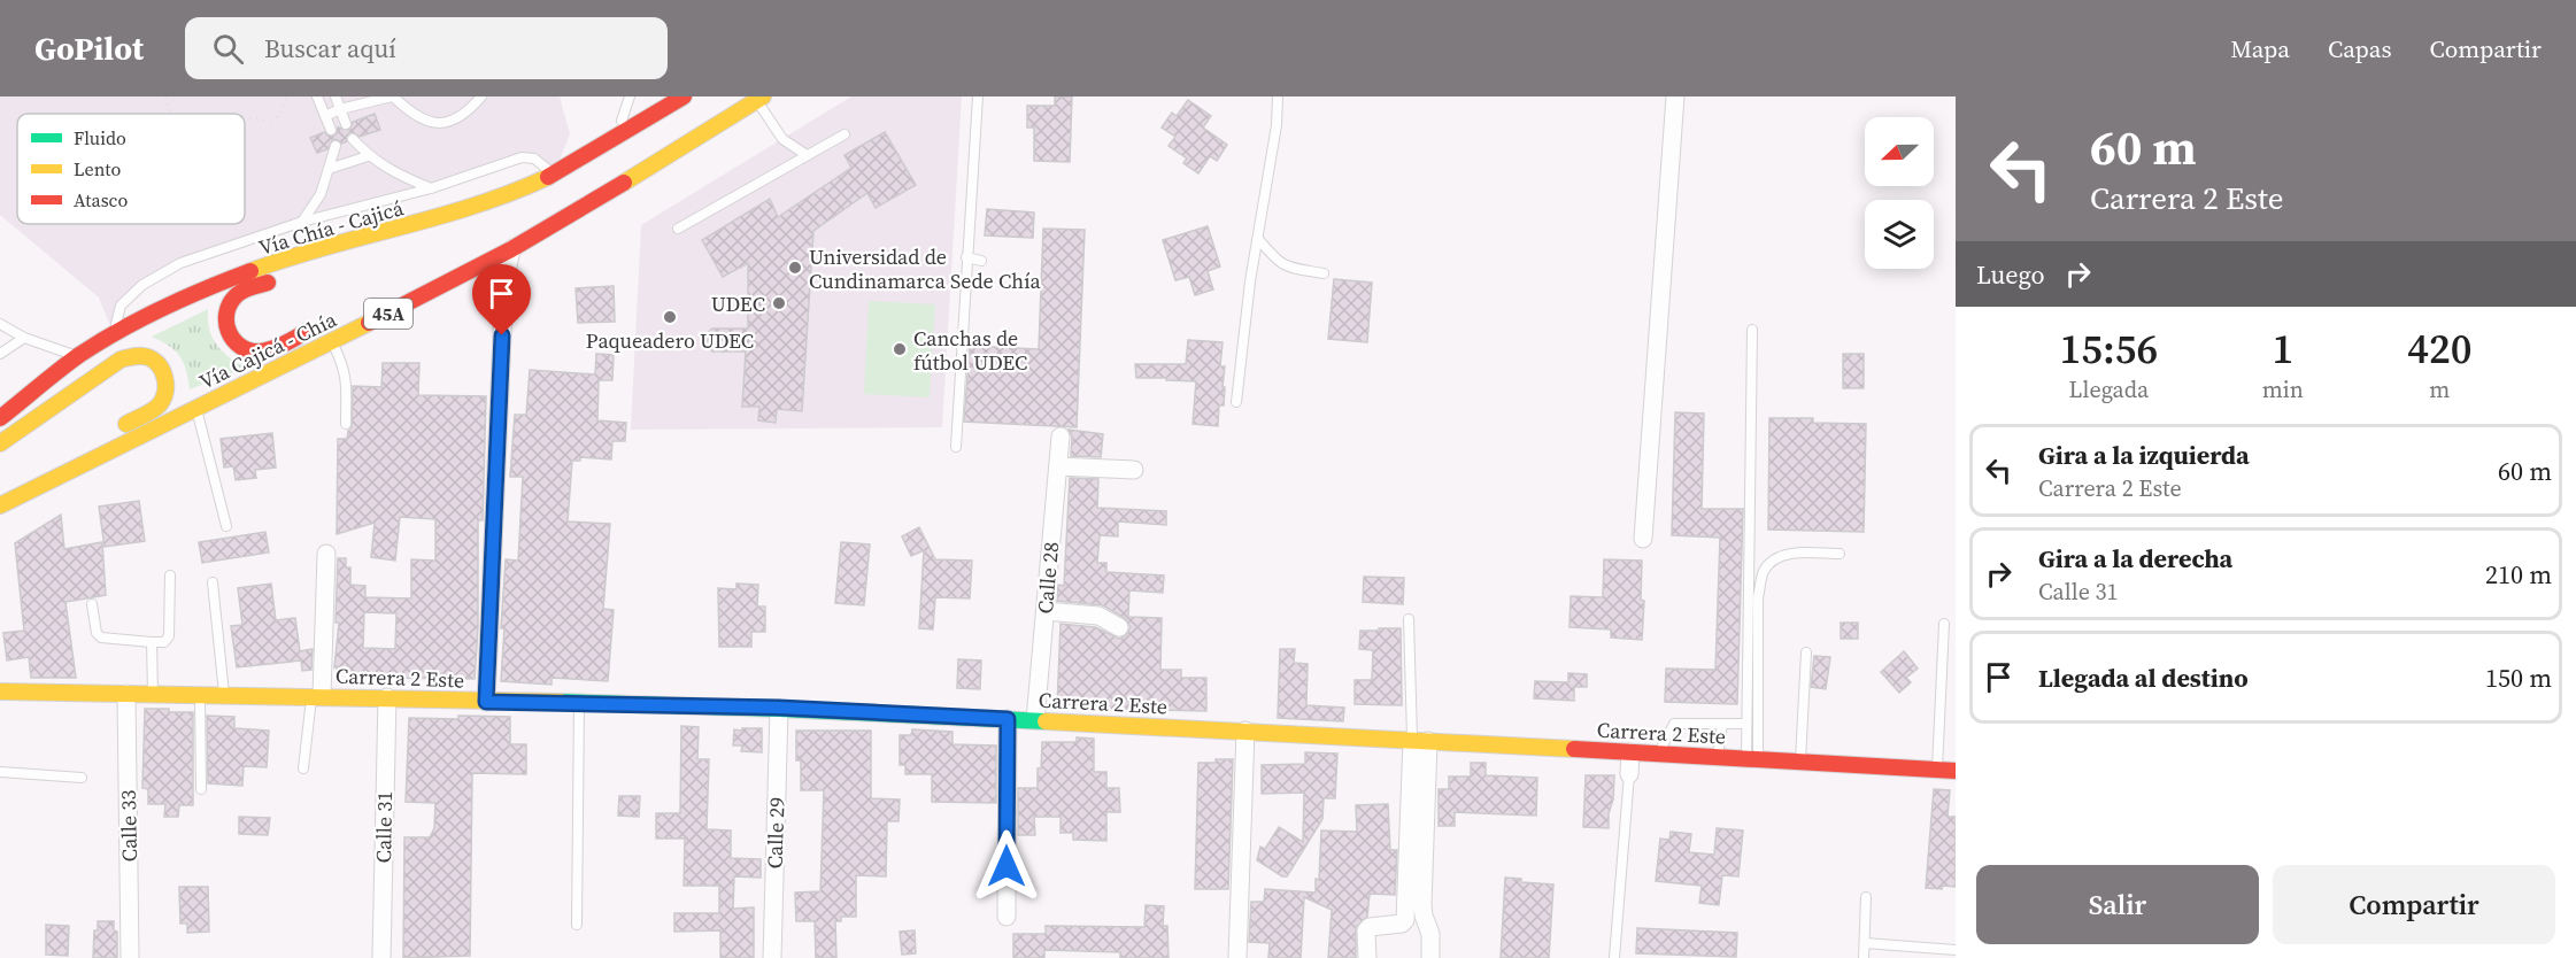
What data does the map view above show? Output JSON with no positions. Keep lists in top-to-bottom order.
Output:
{
  "streets": {
    "main road": [
      "Vía Chía - Cajicá",
      "45A",
      "Vía Cajicá - Chía",
      "Carrera 2 Este"
    ],
    "street": [
      "Calle 28",
      "Calle 33",
      "Calle 31",
      "Calle 29"
    ]
  },
  "crossings": [
    ["Calle 28", "Carrera 2 Este"],
    ["Carrera 2 Este", "Calle 33"],
    ["Carrera 2 Este", "Calle 31"],
    ["Carrera 2 Este", "Calle 29"]
  ],
  "places": [
    "Universidad de Cundinamarca Sede Chía",
    "UDEC",
    "Paqueadero UDEC",
    "Canchas de fútbol UDEC"
  ],
  "legend": ["Fluido", "Lento", "Atasco"],
  "north": "left",
  "page": {
    "header": "GoPilot",
    "search": "Buscar aquí",
    "nav": ["Mapa", "Capas", "Compartir"],
    "turn": ["60 m", "Carrera 2 Este"],
    "then": "Luego",
    "eta": [
      "15:56",
      "Llegada",
      "1",
      "min",
      "420",
      "m"
    ],
    "list": [
      {
        "name": "Gira a la izquierda",
        "note": "Carrera 2 Este",
        "value": "60 m"
      },
      {
        "name": "Gira a la derecha",
        "note": "Calle 31",
        "value": "210 m"
      },
      {
        "name": "Llegada al destino",
        "value": "150 m"
      }
    ],
    "buttons": ["Salir", "Compartir"]
  }
}
